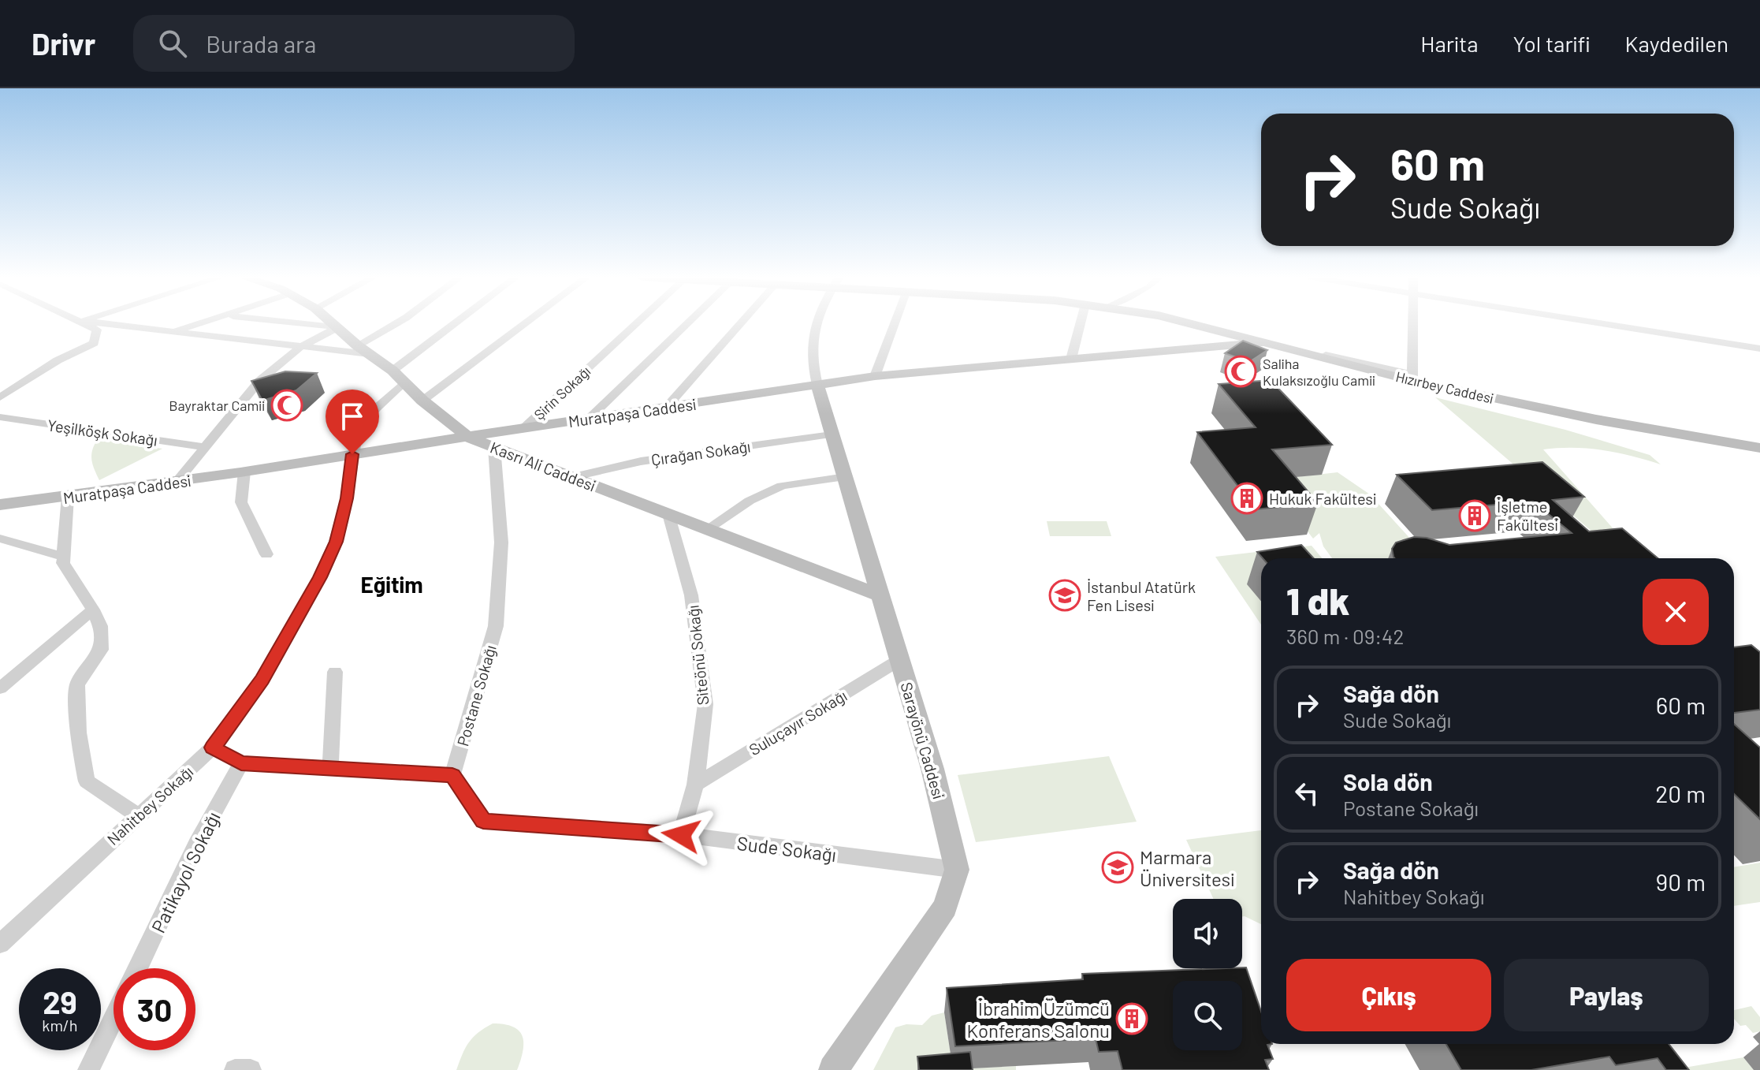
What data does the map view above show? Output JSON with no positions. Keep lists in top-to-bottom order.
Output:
{
  "streets": {
    "street": [
      "Hızırbey Caddesi",
      "Şirin Sokağı",
      "Muratpaşa Caddesi",
      "Yeşilköşk Sokağı",
      "Çırağan Sokağı",
      "Kasrı Ali Caddesi",
      "Siteönü Sokağı",
      "Postane Sokağı",
      "Suluçayır Sokağı",
      "Sarayönü Caddesi",
      "Nahitbey Sokağı",
      "Sude Sokağı",
      "Patikayol Sokağı"
    ]
  },
  "crossings": [
    ["Hızırbey Caddesi", "Muratpaşa Caddesi"],
    ["Şirin Sokağı", "Muratpaşa Caddesi"],
    ["Muratpaşa Caddesi", "Kasrı Ali Caddesi"],
    ["Muratpaşa Caddesi", "Sarayönü Caddesi"],
    ["Muratpaşa Caddesi", "Nahitbey Sokağı"],
    ["Çırağan Sokağı", "Kasrı Ali Caddesi"],
    ["Çırağan Sokağı", "Sarayönü Caddesi"],
    ["Kasrı Ali Caddesi", "Siteönü Sokağı"],
    ["Kasrı Ali Caddesi", "Postane Sokağı"],
    ["Kasrı Ali Caddesi", "Sarayönü Caddesi"],
    ["Kasrı Ali Caddesi", "Nahitbey Sokağı"],
    ["Siteönü Sokağı", "Suluçayır Sokağı"],
    ["Siteönü Sokağı", "Sude Sokağı"],
    ["Postane Sokağı", "Sude Sokağı"],
    ["Suluçayır Sokağı", "Sarayönü Caddesi"],
    ["Sarayönü Caddesi", "Sude Sokağı"]
  ],
  "districts": ["Eğitim"],
  "places": {
    "mosque": ["Saliha Kulaksızoğlu Camii", "Bayraktar Camii"],
    "building": ["Hukuk Fakültesi", "İşletme Fakültesi", "İbrahim Üzümcü Konferans Salonu"],
    "school or university": ["İstanbul Atatürk Fen Lisesi", "Marmara Üniversitesi"]
  },
  "page": {
    "header": "Drivr",
    "search": "Burada ara",
    "nav": ["Harita", "Yol tarifi", "Kaydedilen"],
    "turn": ["60 m", "Sude Sokağı"],
    "heading": ["1 dk", "360 m · 09:42"],
    "list": [
      {
        "name": "Sağa dön",
        "note": "Sude Sokağı",
        "value": "60 m"
      },
      {
        "name": "Sola dön",
        "note": "Postane Sokağı",
        "value": "20 m"
      },
      {
        "name": "Sağa dön",
        "note": "Nahitbey Sokağı",
        "value": "90 m"
      }
    ],
    "buttons": ["Çıkış", "Paylaş"],
    "speed": "29 km/h",
    "limit": "30"
  }
}
